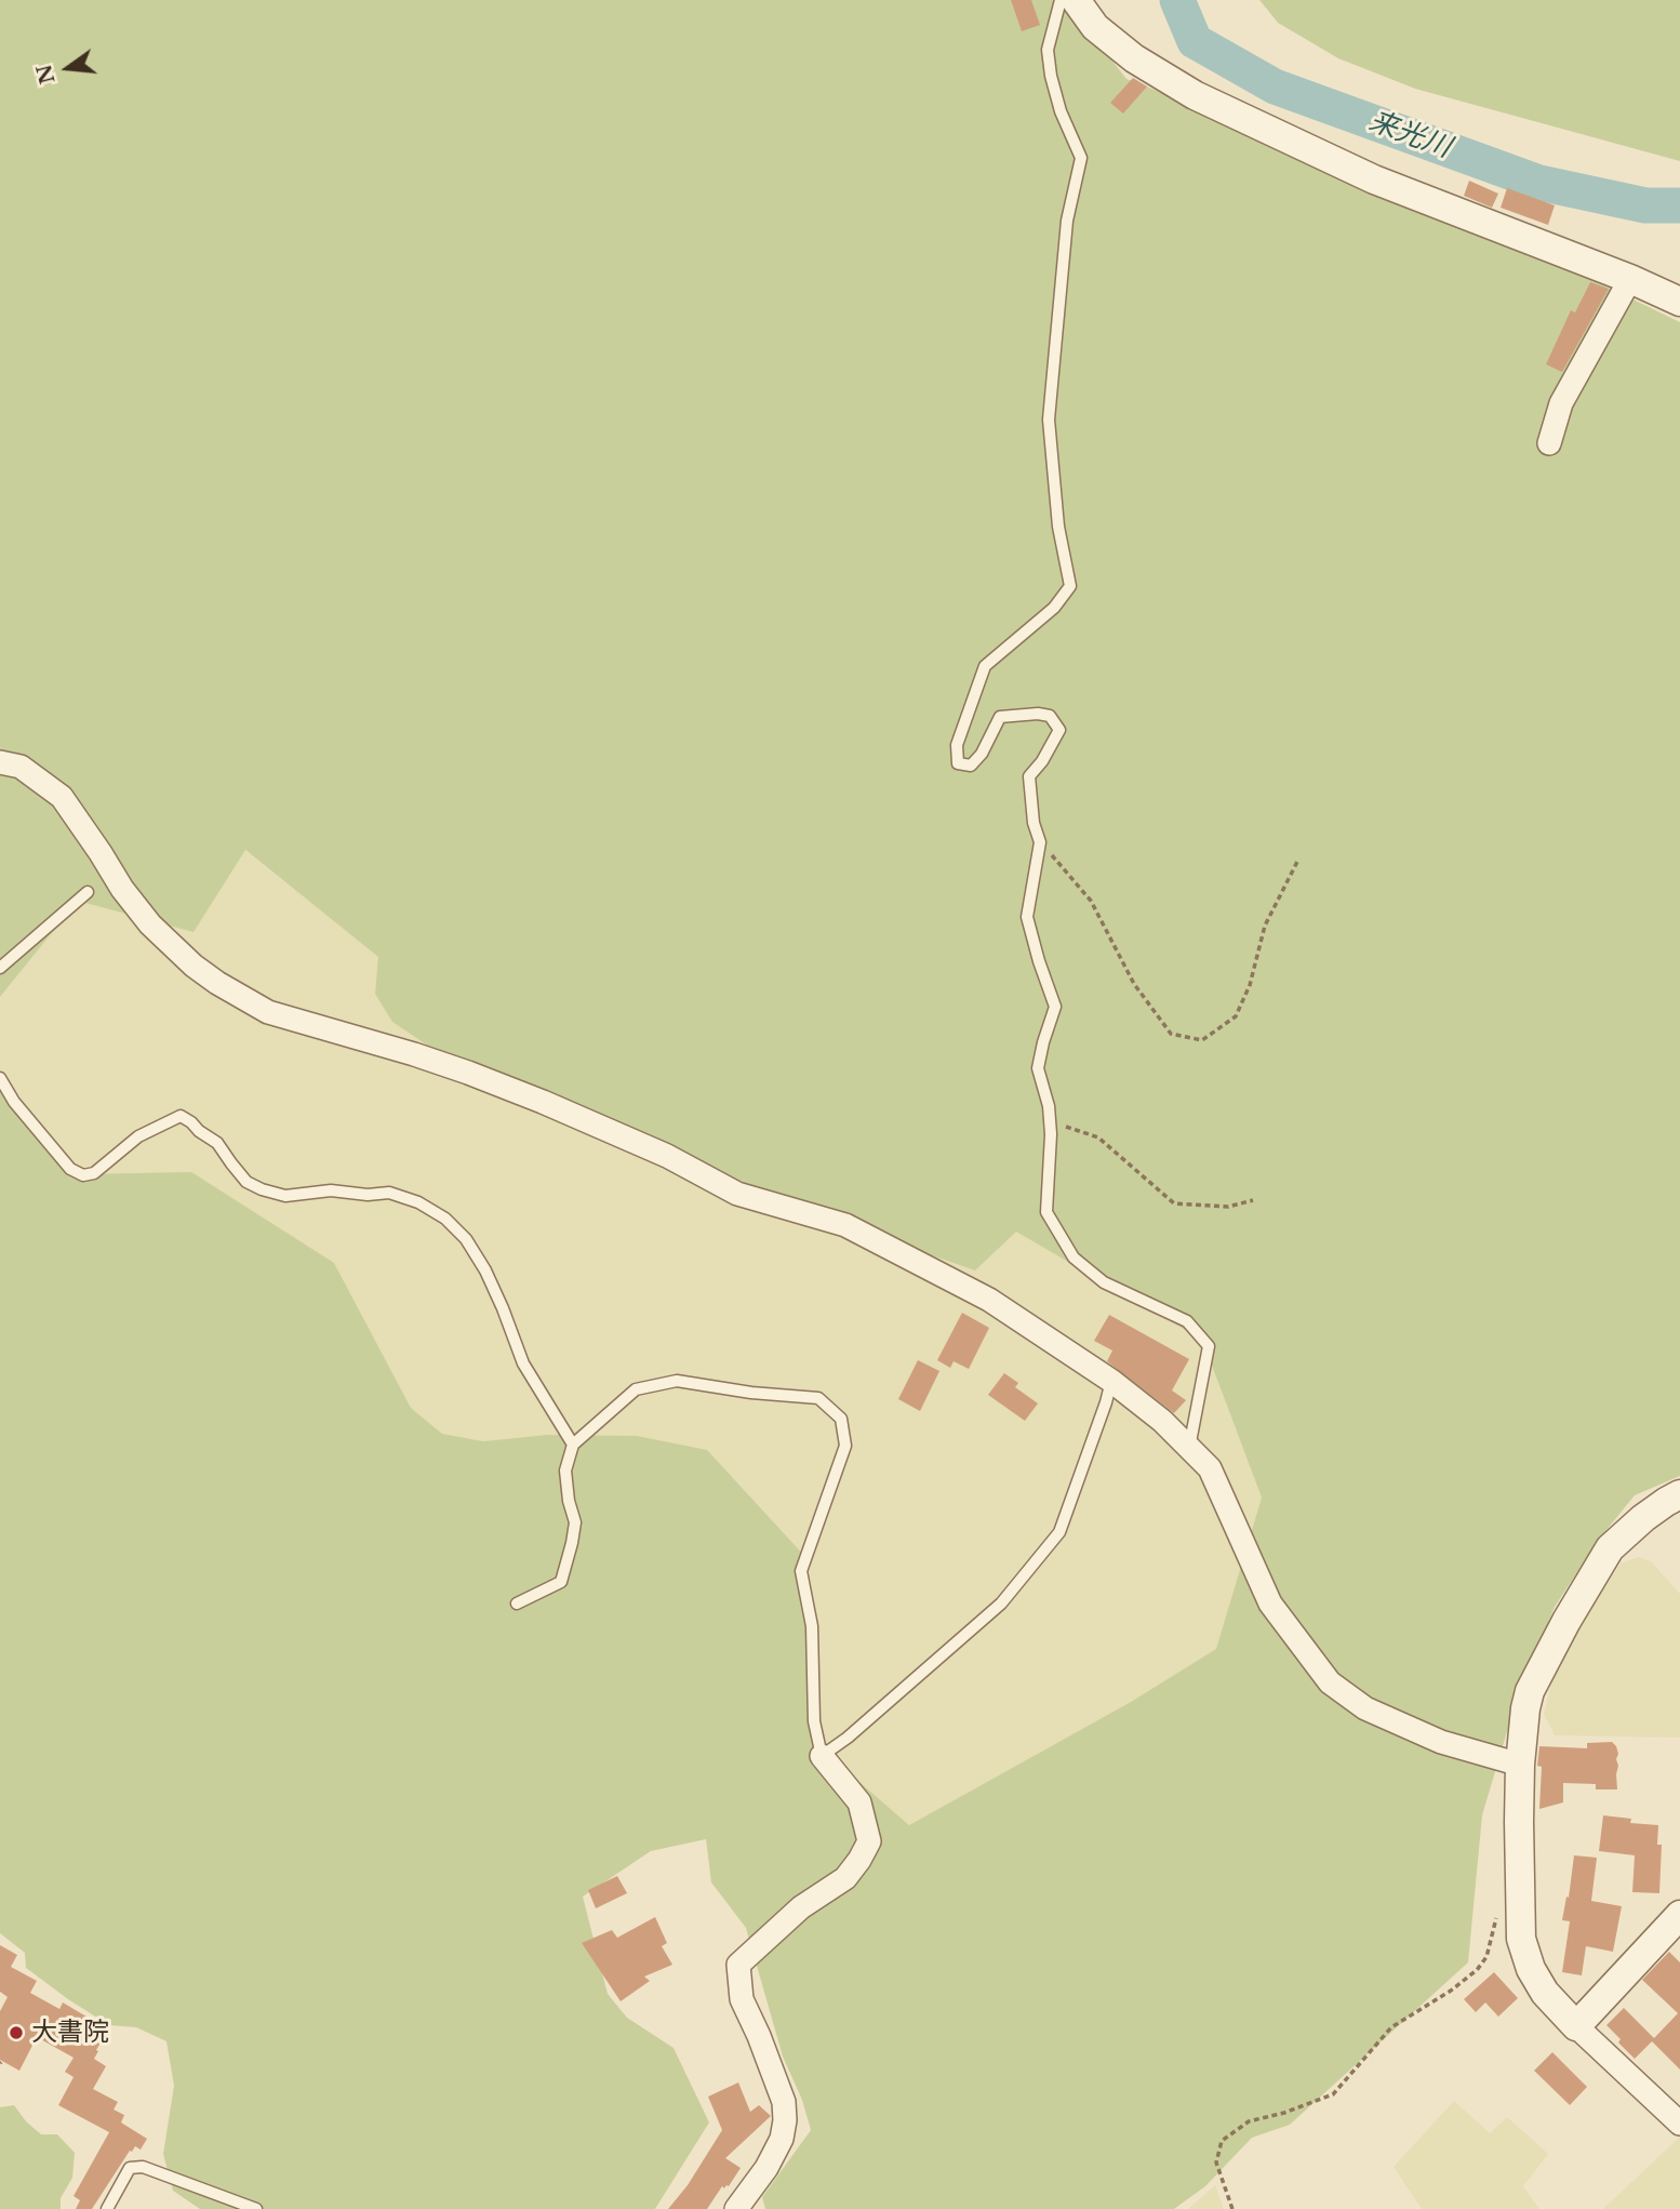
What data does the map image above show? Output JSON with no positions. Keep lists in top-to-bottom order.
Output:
{
  "water": ["来光川"],
  "places": ["大書院"],
  "north": "left"
}
